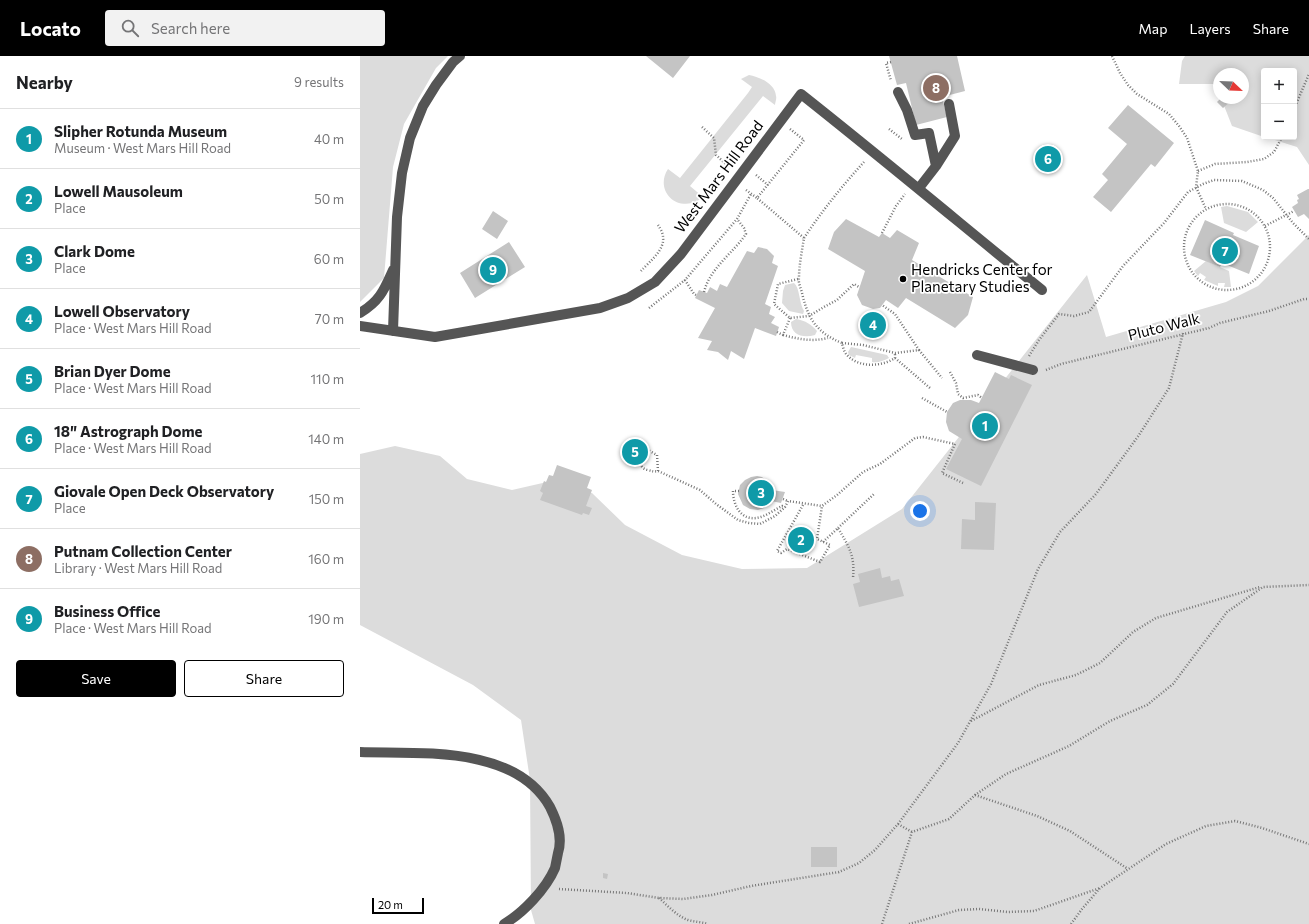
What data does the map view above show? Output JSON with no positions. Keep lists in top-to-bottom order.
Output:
{
  "streets": {
    "street": ["West Mars Hill Road"],
    "path": ["Pluto Walk"]
  },
  "places": ["Hendricks Center for Planetary Studies"],
  "scale_bar": "20 m",
  "north": "bottom right",
  "page": {
    "header": "Locato",
    "search": "Search here",
    "nav": ["Map", "Layers", "Share"],
    "heading": ["Nearby", "9 results"],
    "map_buttons": ["+", "−"],
    "pins": [
      "8",
      "6",
      "7",
      "9",
      "4",
      "1",
      "5",
      "3",
      "2"
    ],
    "list": [
      {
        "mark": "1",
        "name": "Slipher Rotunda Museum",
        "note": "Museum · West Mars Hill Road",
        "value": "40 m"
      },
      {
        "mark": "2",
        "name": "Lowell Mausoleum",
        "note": "Place",
        "value": "50 m"
      },
      {
        "mark": "3",
        "name": "Clark Dome",
        "note": "Place",
        "value": "60 m"
      },
      {
        "mark": "4",
        "name": "Lowell Observatory",
        "note": "Place · West Mars Hill Road",
        "value": "70 m"
      },
      {
        "mark": "5",
        "name": "Brian Dyer Dome",
        "note": "Place · West Mars Hill Road",
        "value": "110 m"
      },
      {
        "mark": "6",
        "name": "18″ Astrograph Dome",
        "note": "Place · West Mars Hill Road",
        "value": "140 m"
      },
      {
        "mark": "7",
        "name": "Giovale Open Deck Observatory",
        "note": "Place",
        "value": "150 m"
      },
      {
        "mark": "8",
        "name": "Putnam Collection Center",
        "note": "Library · West Mars Hill Road",
        "value": "160 m"
      },
      {
        "mark": "9",
        "name": "Business Office",
        "note": "Place · West Mars Hill Road",
        "value": "190 m"
      }
    ],
    "buttons": ["Save", "Share"],
    "scale": "20 m"
  }
}
